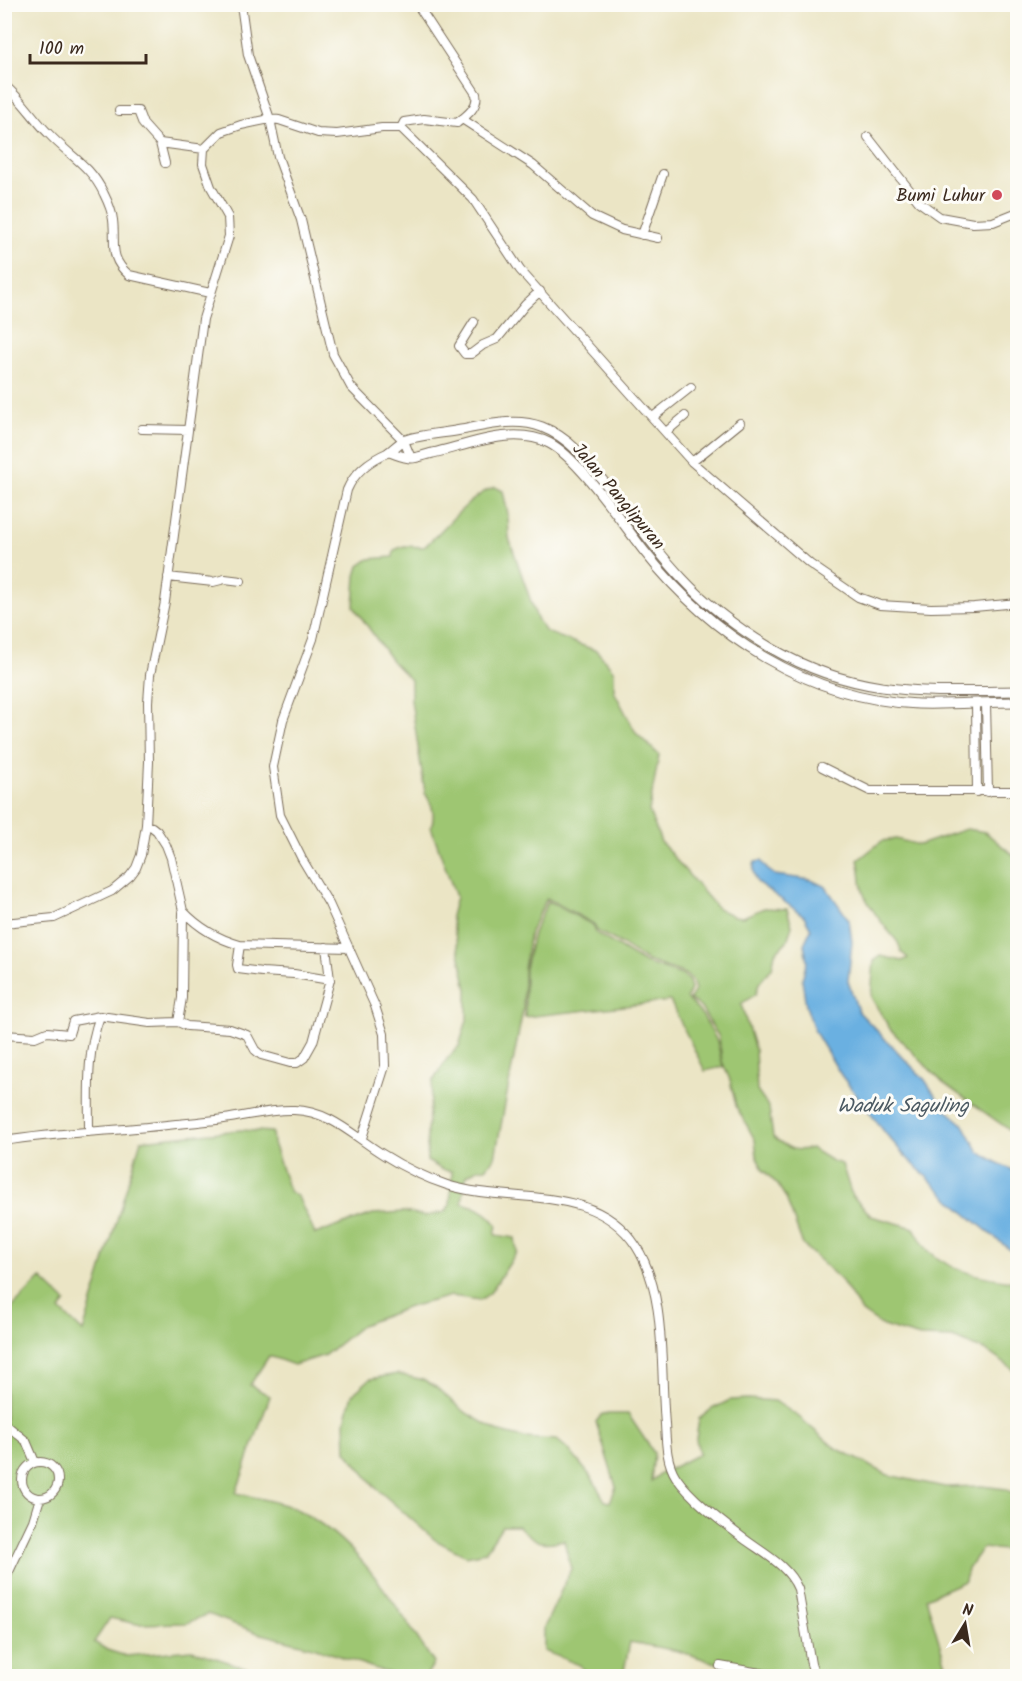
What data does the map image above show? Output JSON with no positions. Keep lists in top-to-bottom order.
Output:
{
  "streets": {
    "main road": ["Jalan Panglipuran"]
  },
  "water": ["Waduk Saguling"],
  "places": ["Bumi Luhur"],
  "scale_bar": "100 m",
  "north": "top"
}
